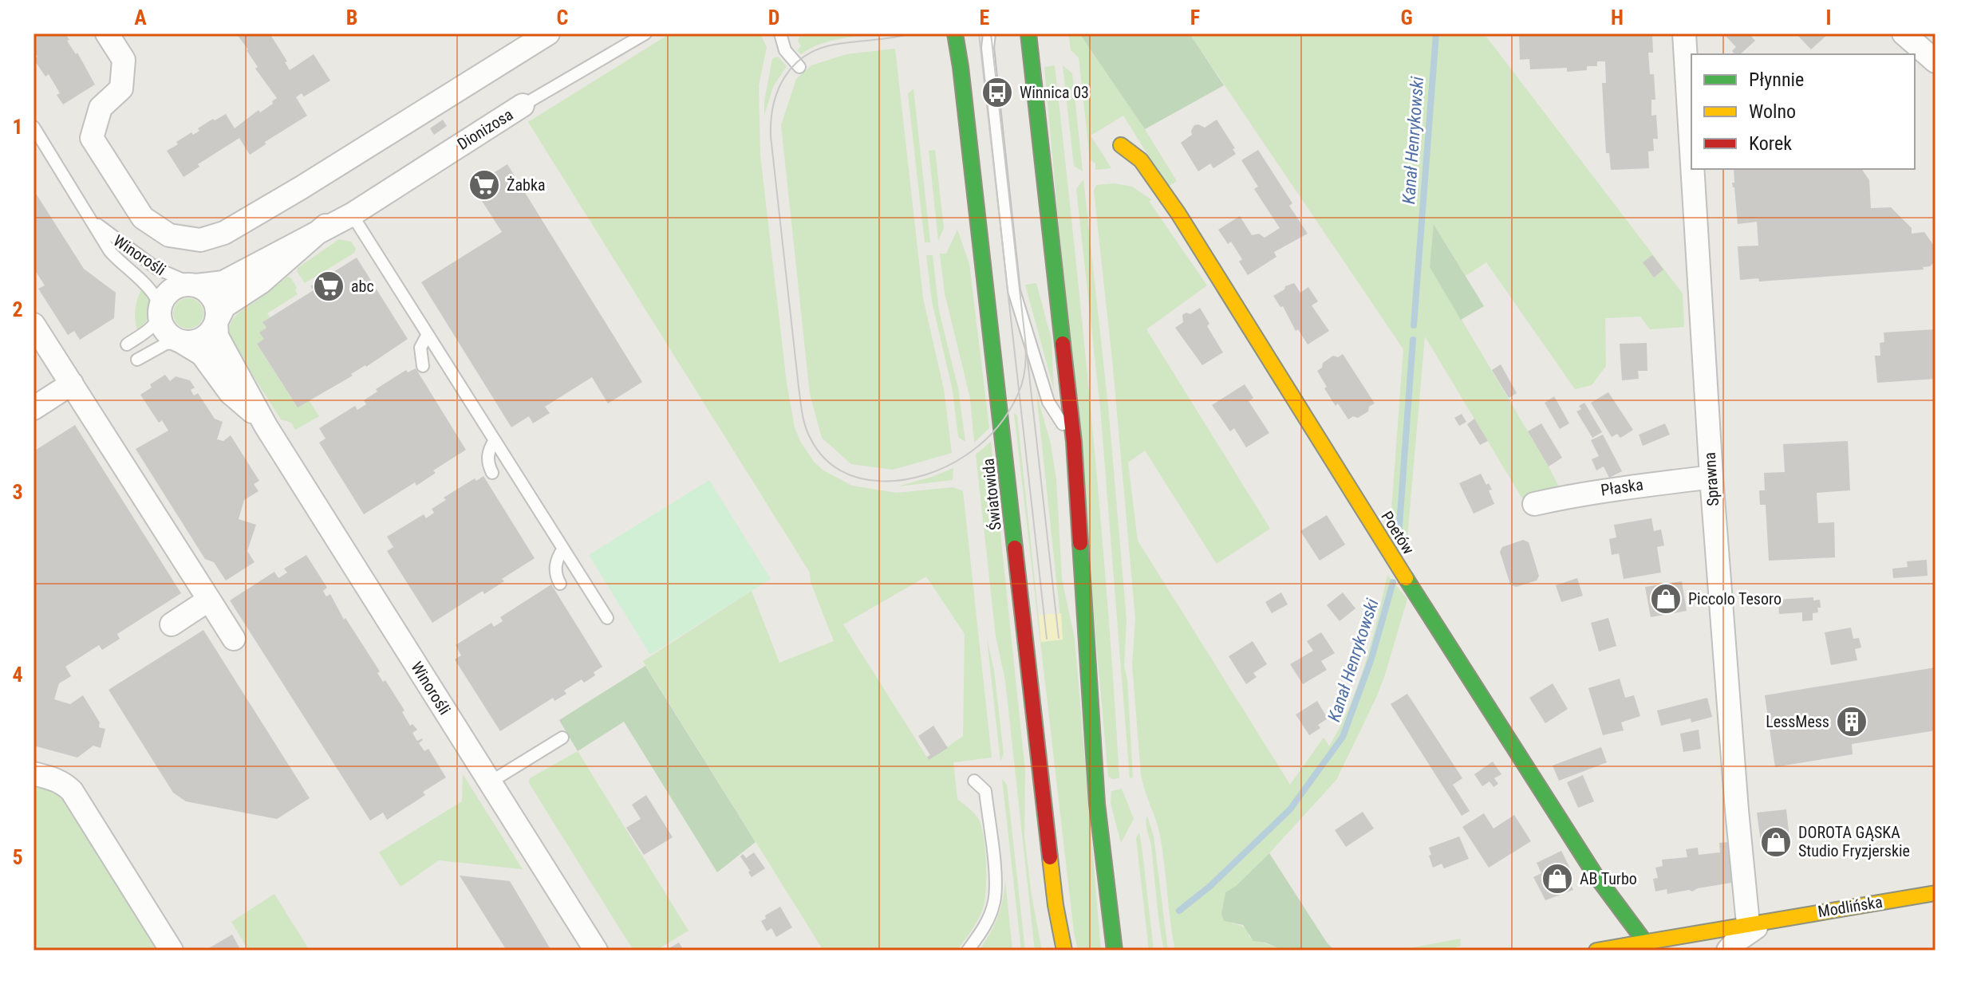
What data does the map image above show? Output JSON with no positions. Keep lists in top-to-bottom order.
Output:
{
  "streets": {
    "street": [
      "Dionizosa",
      "Winorośli",
      "Sprawna",
      "Płaska",
      "Światowida",
      "Poetów",
      "Modlińska"
    ]
  },
  "crossings": [
    ["Dionizosa", "Winorośli"],
    ["Sprawna", "Płaska"],
    ["Sprawna", "Modlińska"],
    ["Poetów", "Modlińska"]
  ],
  "water": ["Kanał Henrykowski"],
  "places": {
    "bus stop": ["Winnica 03"],
    "supermarket": ["Żabka", "abc"],
    "shop": ["Piccolo Tesoro", "DOROTA GĄSKA Studio Fryzjerskie", "AB Turbo"],
    "building": ["LessMess"]
  },
  "legend": ["Płynnie", "Wolno", "Korek"],
  "grid": {
    "columns": [
      "A",
      "B",
      "C",
      "D",
      "E",
      "F",
      "G",
      "H",
      "I"
    ],
    "rows": [
      "1",
      "2",
      "3",
      "4",
      "5"
    ]
  }
}
